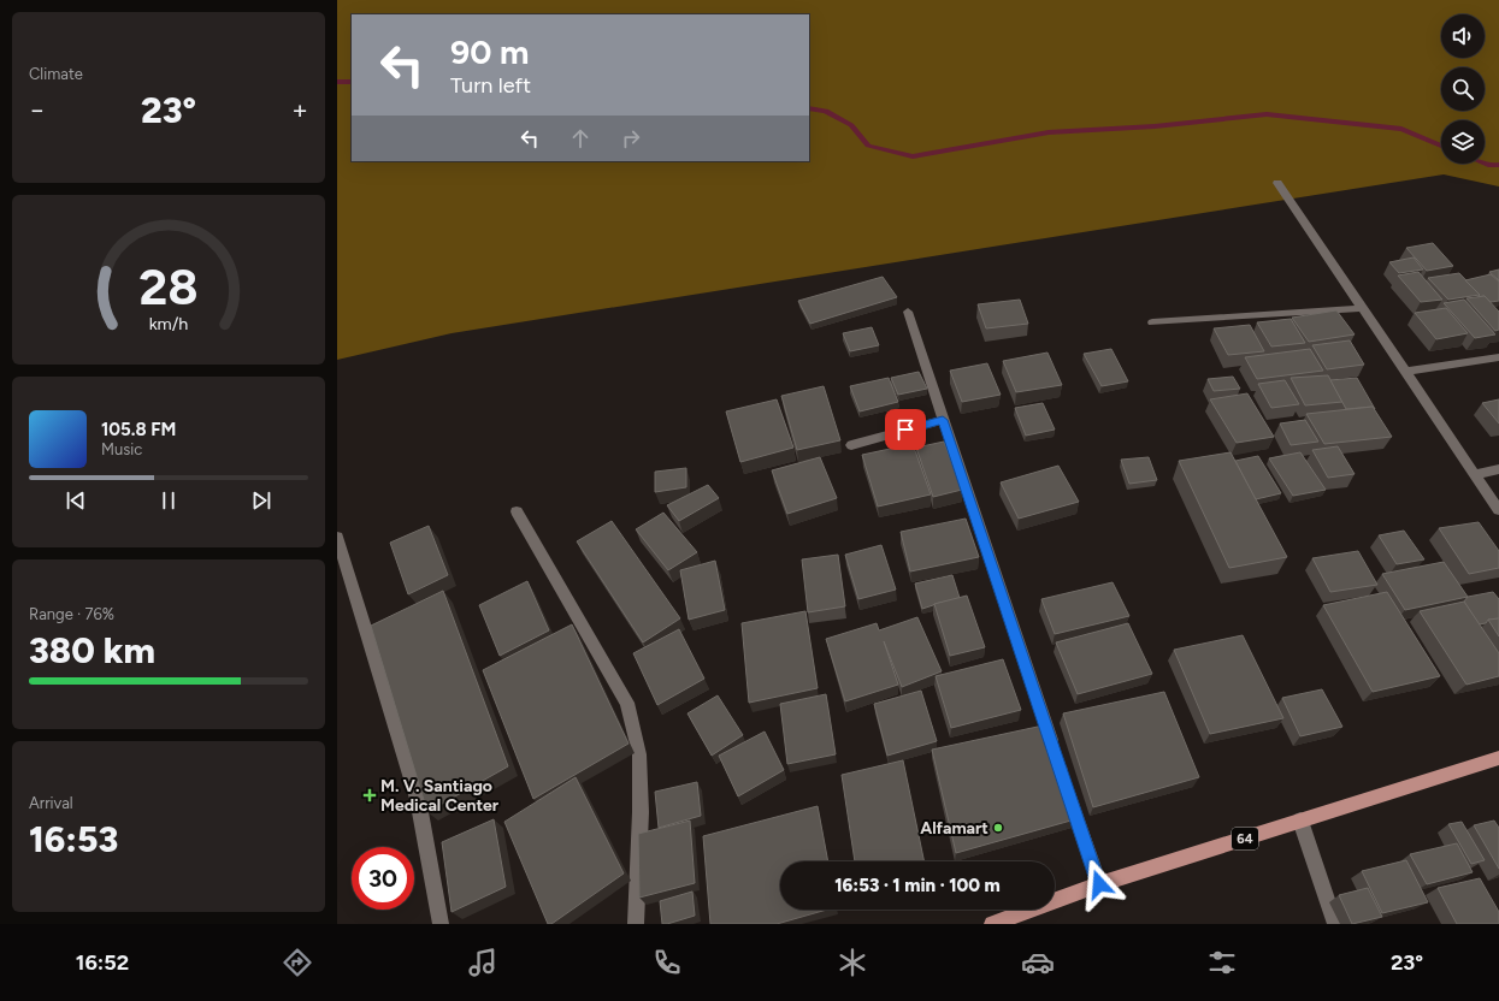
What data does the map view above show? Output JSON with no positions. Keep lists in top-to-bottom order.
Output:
{
  "streets": {
    "main road": ["64"]
  },
  "places": {
    "health": ["M. V. Santiago Medical Center"],
    "other": ["Alfamart"]
  },
  "page": {
    "tile": [
      "Climate",
      ["Range · 76%", "380 km"],
      ["Arrival", "16:53"]
    ],
    "turn": ["90 m", "Turn left"],
    "heat": ["−", "23°", "+"],
    "song": ["105.8 FM", "Music"],
    "limit": "30",
    "trip": "16:53 · 1 min · 100 m",
    "tabs": ["16:52", "23°"],
    "gauge": ["28", "km/h"]
  }
}
